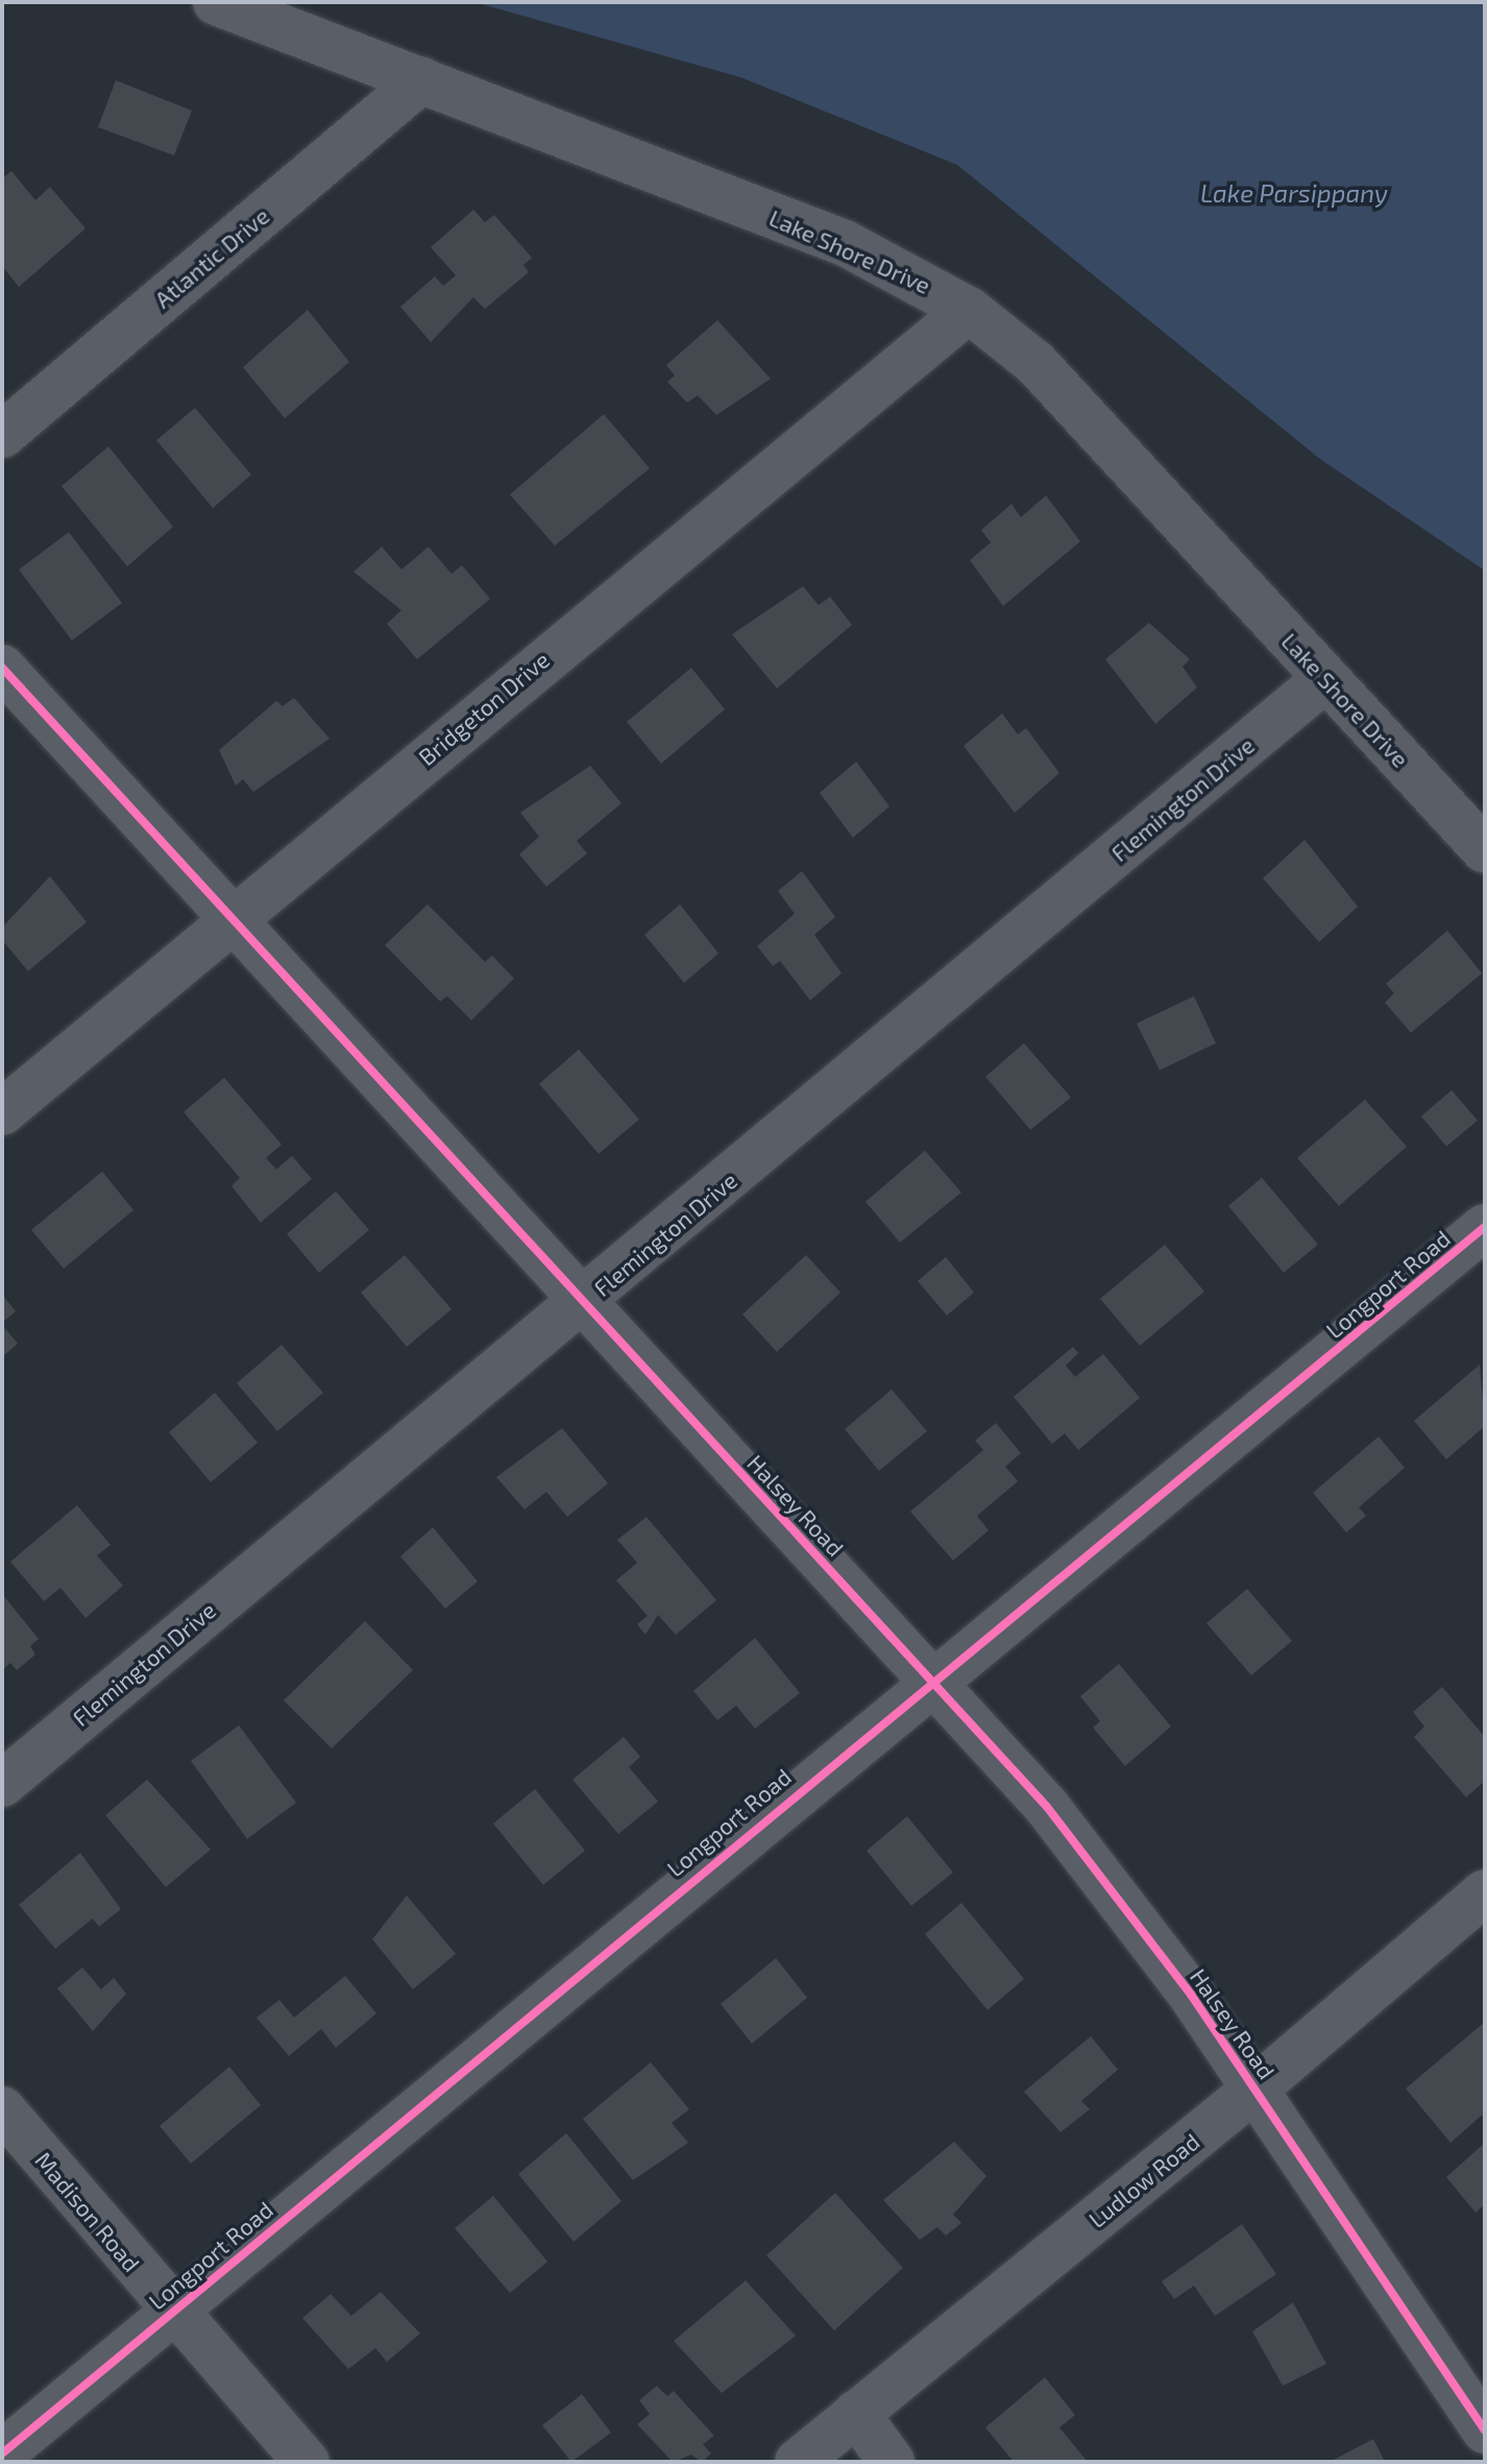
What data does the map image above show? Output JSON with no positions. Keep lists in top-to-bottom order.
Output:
{
  "streets": {
    "street": [
      "Lake Shore Drive",
      "Atlantic Drive",
      "Bridgeton Drive",
      "Flemington Drive",
      "Longport Road",
      "Halsey Road",
      "Ludlow Road",
      "Madison Road"
    ]
  },
  "crossings": [
    ["Lake Shore Drive", "Atlantic Drive"],
    ["Lake Shore Drive", "Bridgeton Drive"],
    ["Lake Shore Drive", "Flemington Drive"],
    ["Bridgeton Drive", "Halsey Road"],
    ["Flemington Drive", "Halsey Road"],
    ["Longport Road", "Halsey Road"],
    ["Longport Road", "Madison Road"],
    ["Halsey Road", "Ludlow Road"]
  ],
  "water": ["Lake Parsippany"]
}
